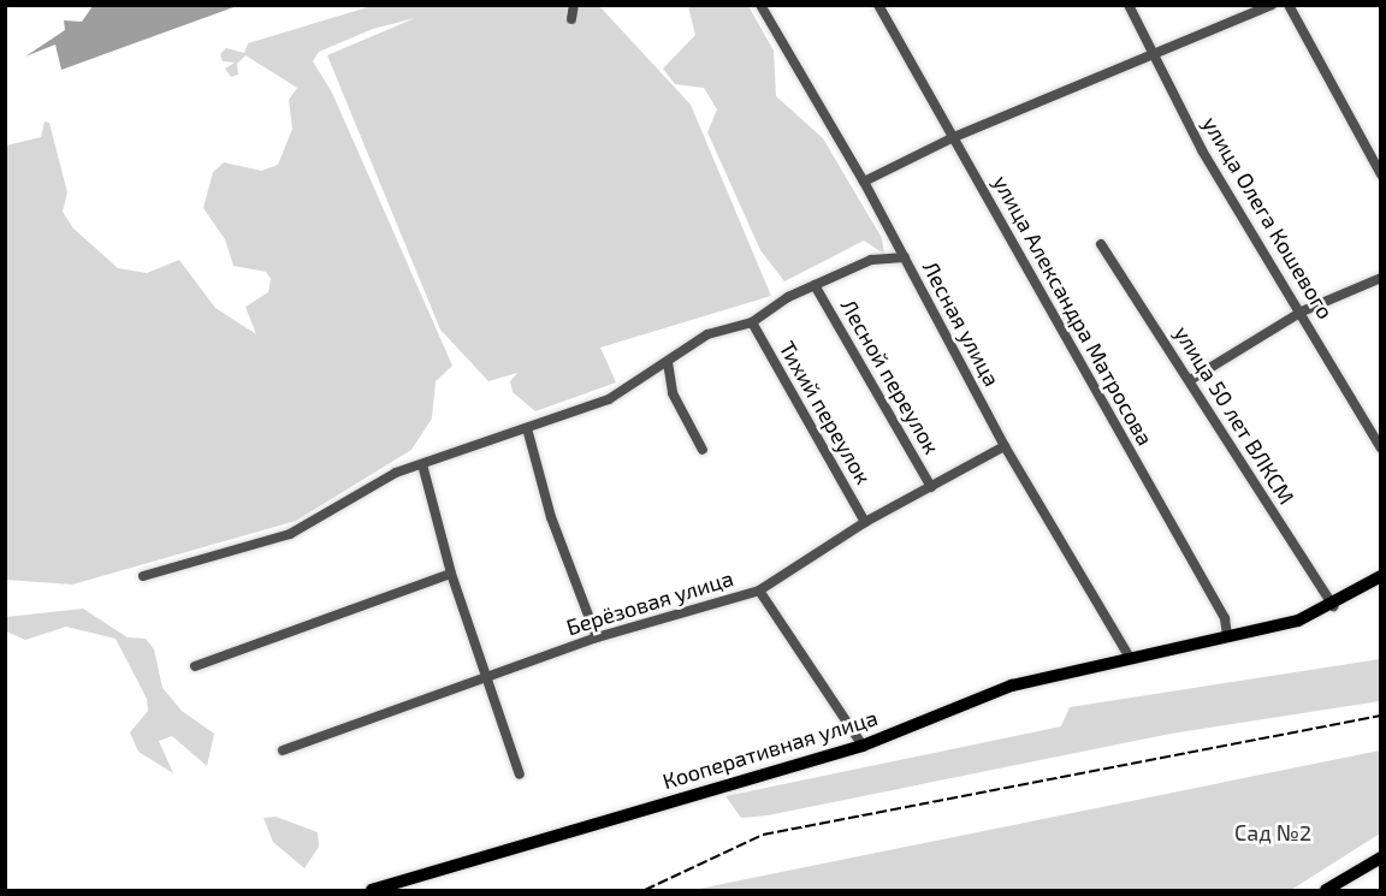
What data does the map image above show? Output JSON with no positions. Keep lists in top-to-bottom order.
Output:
{
  "streets": {
    "main road": ["Кооперативная улица"],
    "street": [
      "улица Олега Кошевого",
      "улица Александра Матросова",
      "Лесная улица",
      "Лесной переулок",
      "Тихий переулок",
      "улица 50 лет ВЛКСМ",
      "Берёзовая улица"
    ]
  },
  "crossings": [
    ["улица Александра Матросова", "Кооперативная улица"],
    ["Лесная улица", "Берёзовая улица"],
    ["Лесная улица", "Кооперативная улица"],
    ["Лесной переулок", "Берёзовая улица"],
    ["Тихий переулок", "Берёзовая улица"],
    ["улица 50 лет ВЛКСМ", "Кооперативная улица"]
  ],
  "parks": ["Сад №2"]
}
